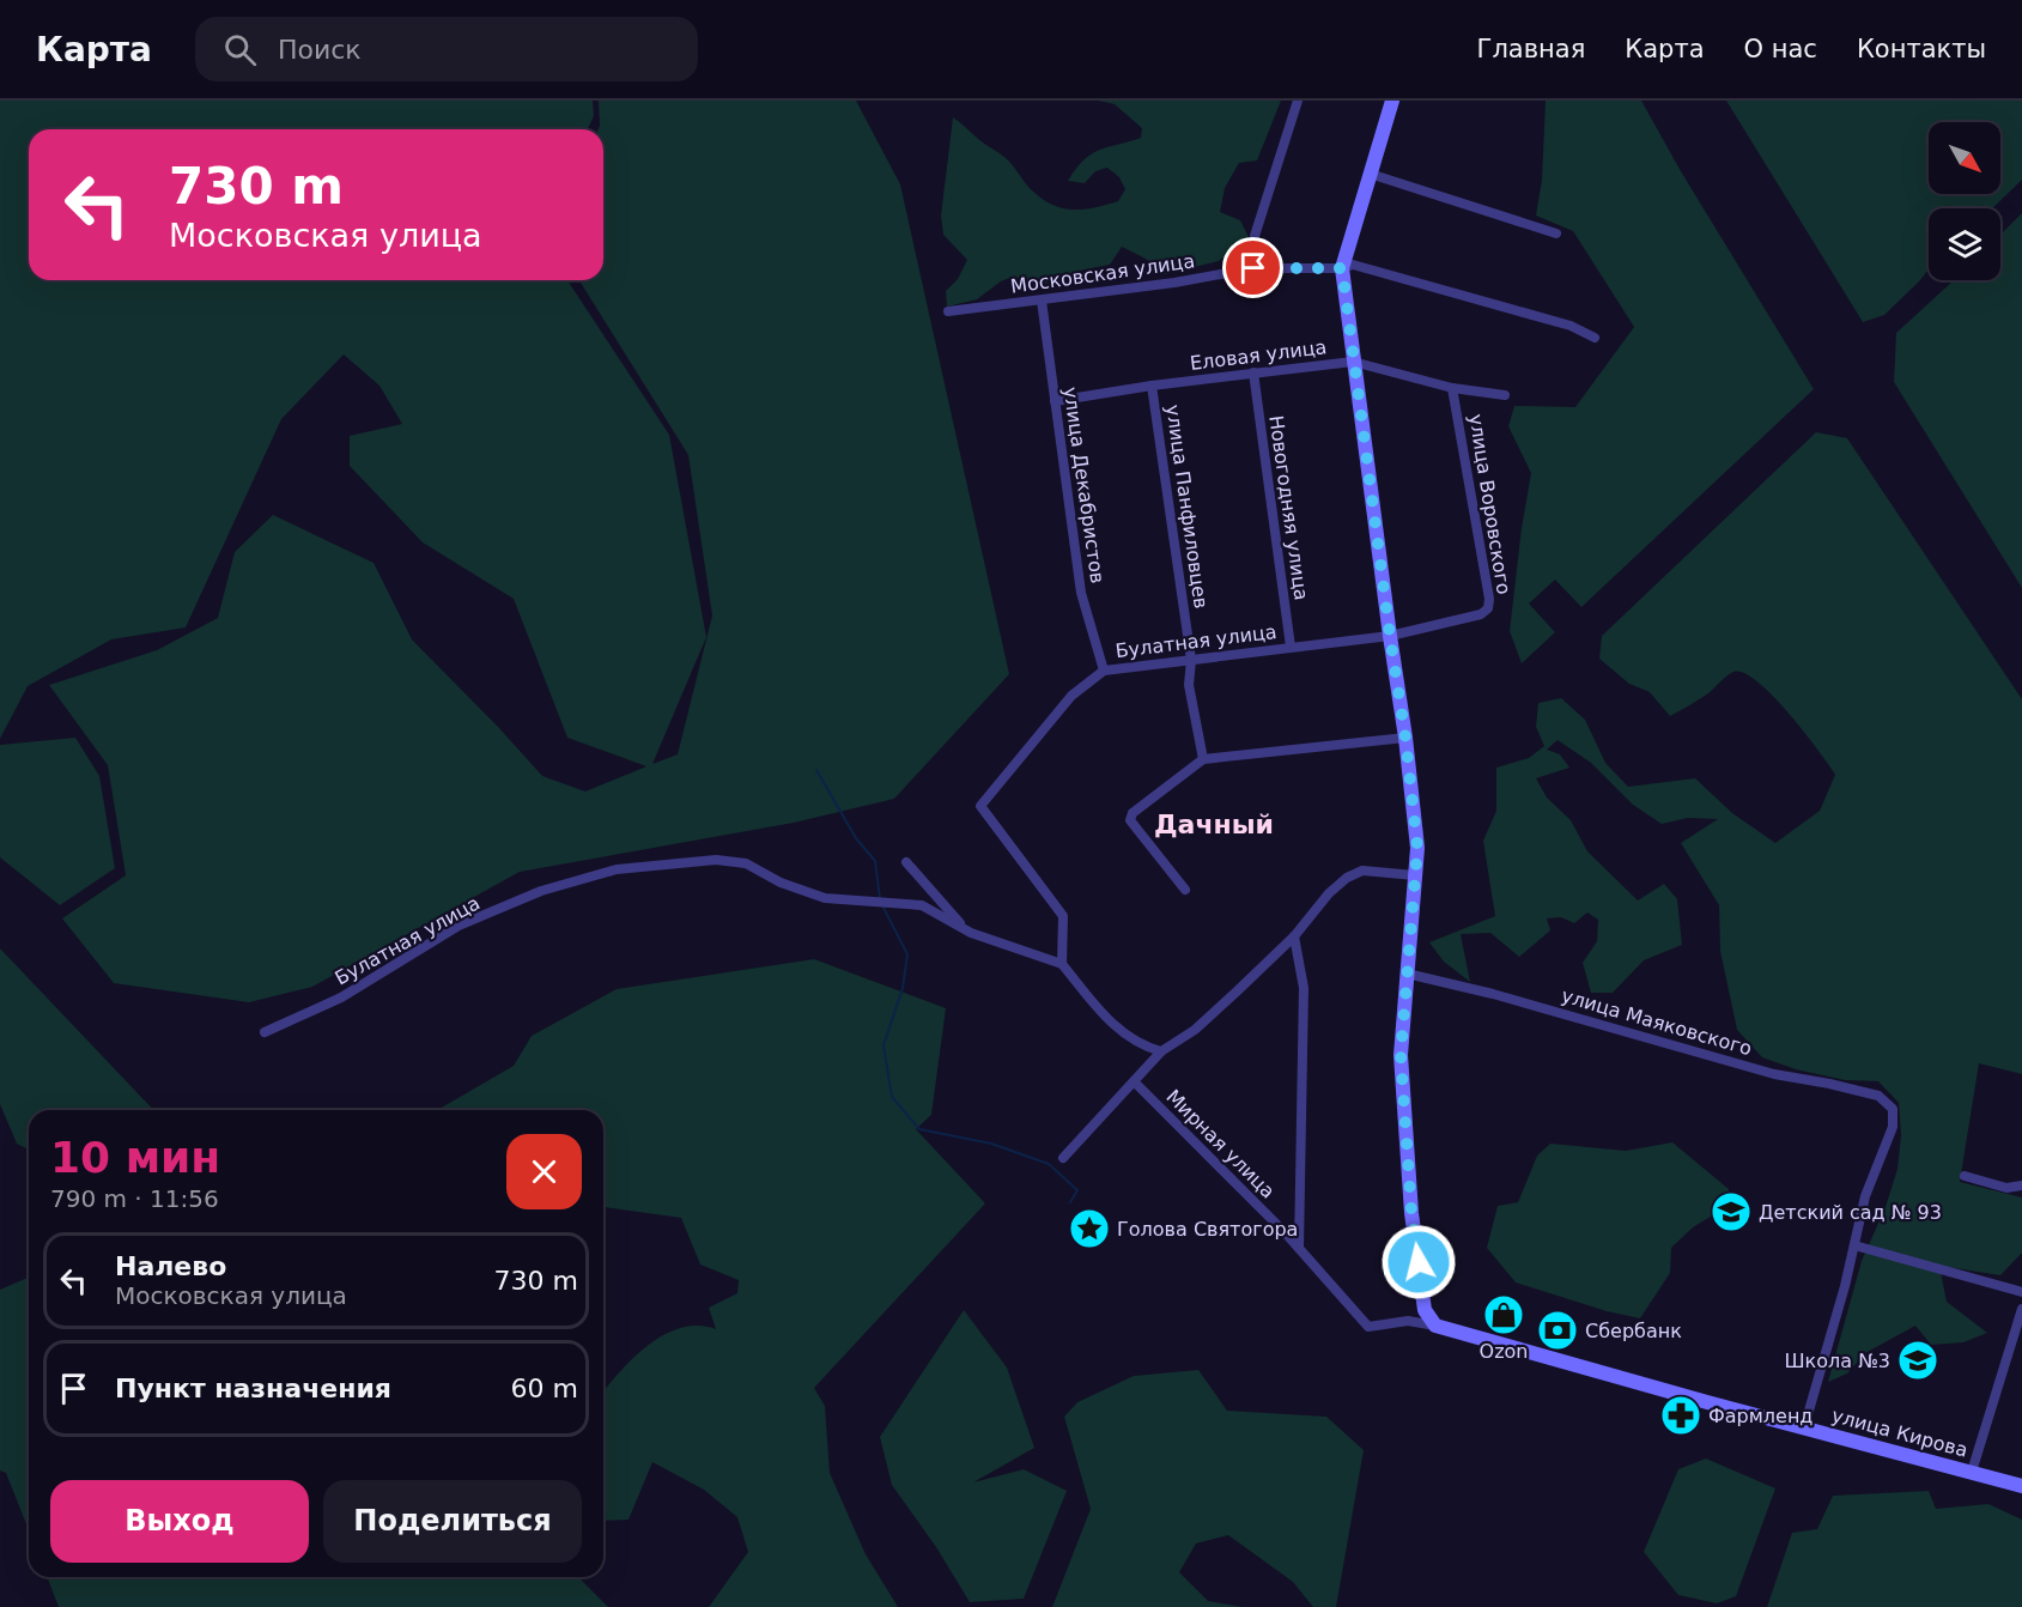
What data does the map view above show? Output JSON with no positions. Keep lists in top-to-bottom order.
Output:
{
  "streets": {
    "street": [
      "Московская улица",
      "Еловая улица",
      "улица Декабристов",
      "улица Воровского",
      "улица Панфиловцев",
      "Новогодняя улица",
      "Булатная улица",
      "улица Маяковского",
      "Мирная улица",
      "улица Кирова"
    ]
  },
  "crossings": [
    ["Московская улица", "улица Декабристов"],
    ["Еловая улица", "улица Декабристов"],
    ["Еловая улица", "улица Воровского"],
    ["Еловая улица", "улица Панфиловцев"],
    ["Еловая улица", "Новогодняя улица"],
    ["улица Декабристов", "Булатная улица"],
    ["улица Воровского", "Булатная улица"],
    ["улица Панфиловцев", "Булатная улица"],
    ["Новогодняя улица", "Булатная улица"],
    ["Мирная улица", "улица Кирова"]
  ],
  "districts": ["Дачный"],
  "places": {
    "school or university": ["Детский сад № 93", "Школа №3"],
    "place": ["Голова Святогора"],
    "shop": ["Ozon"],
    "bank": ["Сбербанк"],
    "pharmacy": ["Фармленд"]
  },
  "north": "bottom right",
  "page": {
    "header": "Карта",
    "search": "Поиск",
    "nav": [
      "Главная",
      "Карта",
      "О нас",
      "Контакты"
    ],
    "turn": ["730 m", "Московская улица"],
    "heading": ["10 мин", "790 m · 11:56"],
    "list": [
      {
        "name": "Налево",
        "note": "Московская улица",
        "value": "730 m"
      },
      {
        "name": "Пункт назначения",
        "value": "60 m"
      }
    ],
    "buttons": ["Выход", "Поделиться"]
  }
}
